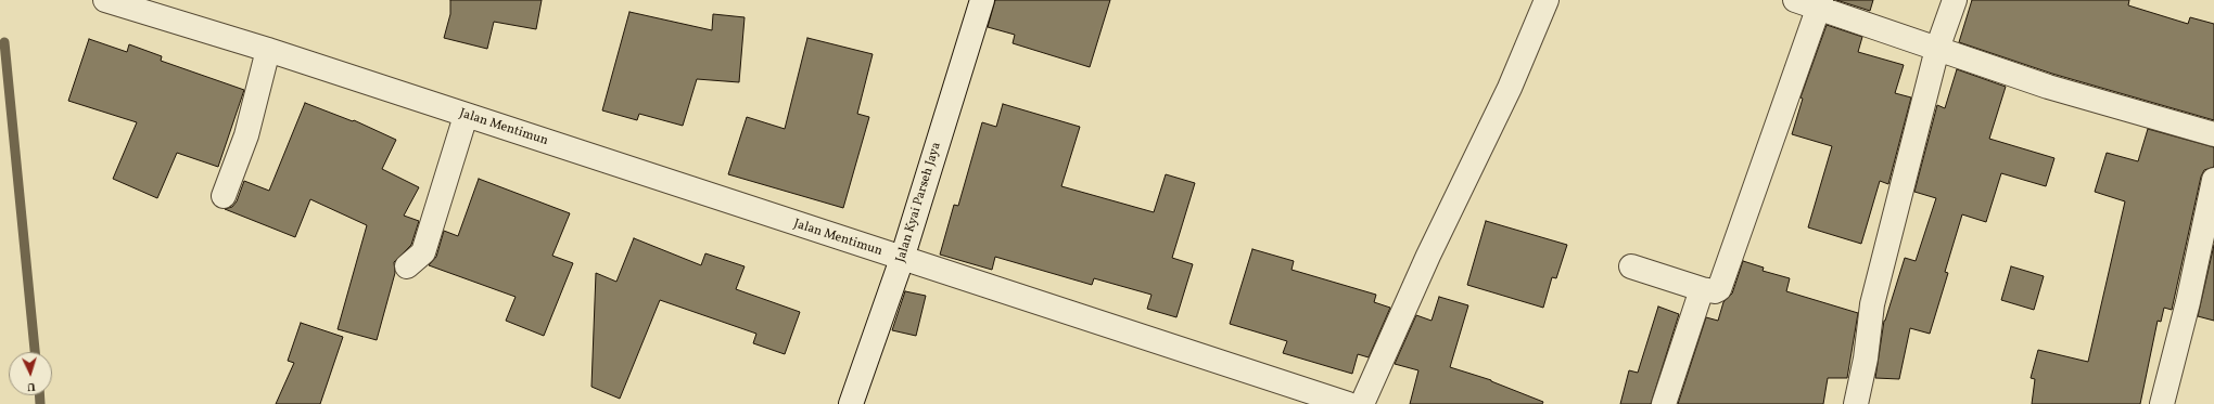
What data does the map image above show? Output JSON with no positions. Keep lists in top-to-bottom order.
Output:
{
  "streets": {
    "street": ["Jalan Mentimun", "Jalan Kyai Parseh Jaya"]
  },
  "crossings": [
    ["Jalan Mentimun", "Jalan Kyai Parseh Jaya"]
  ],
  "north": "bottom"
}
